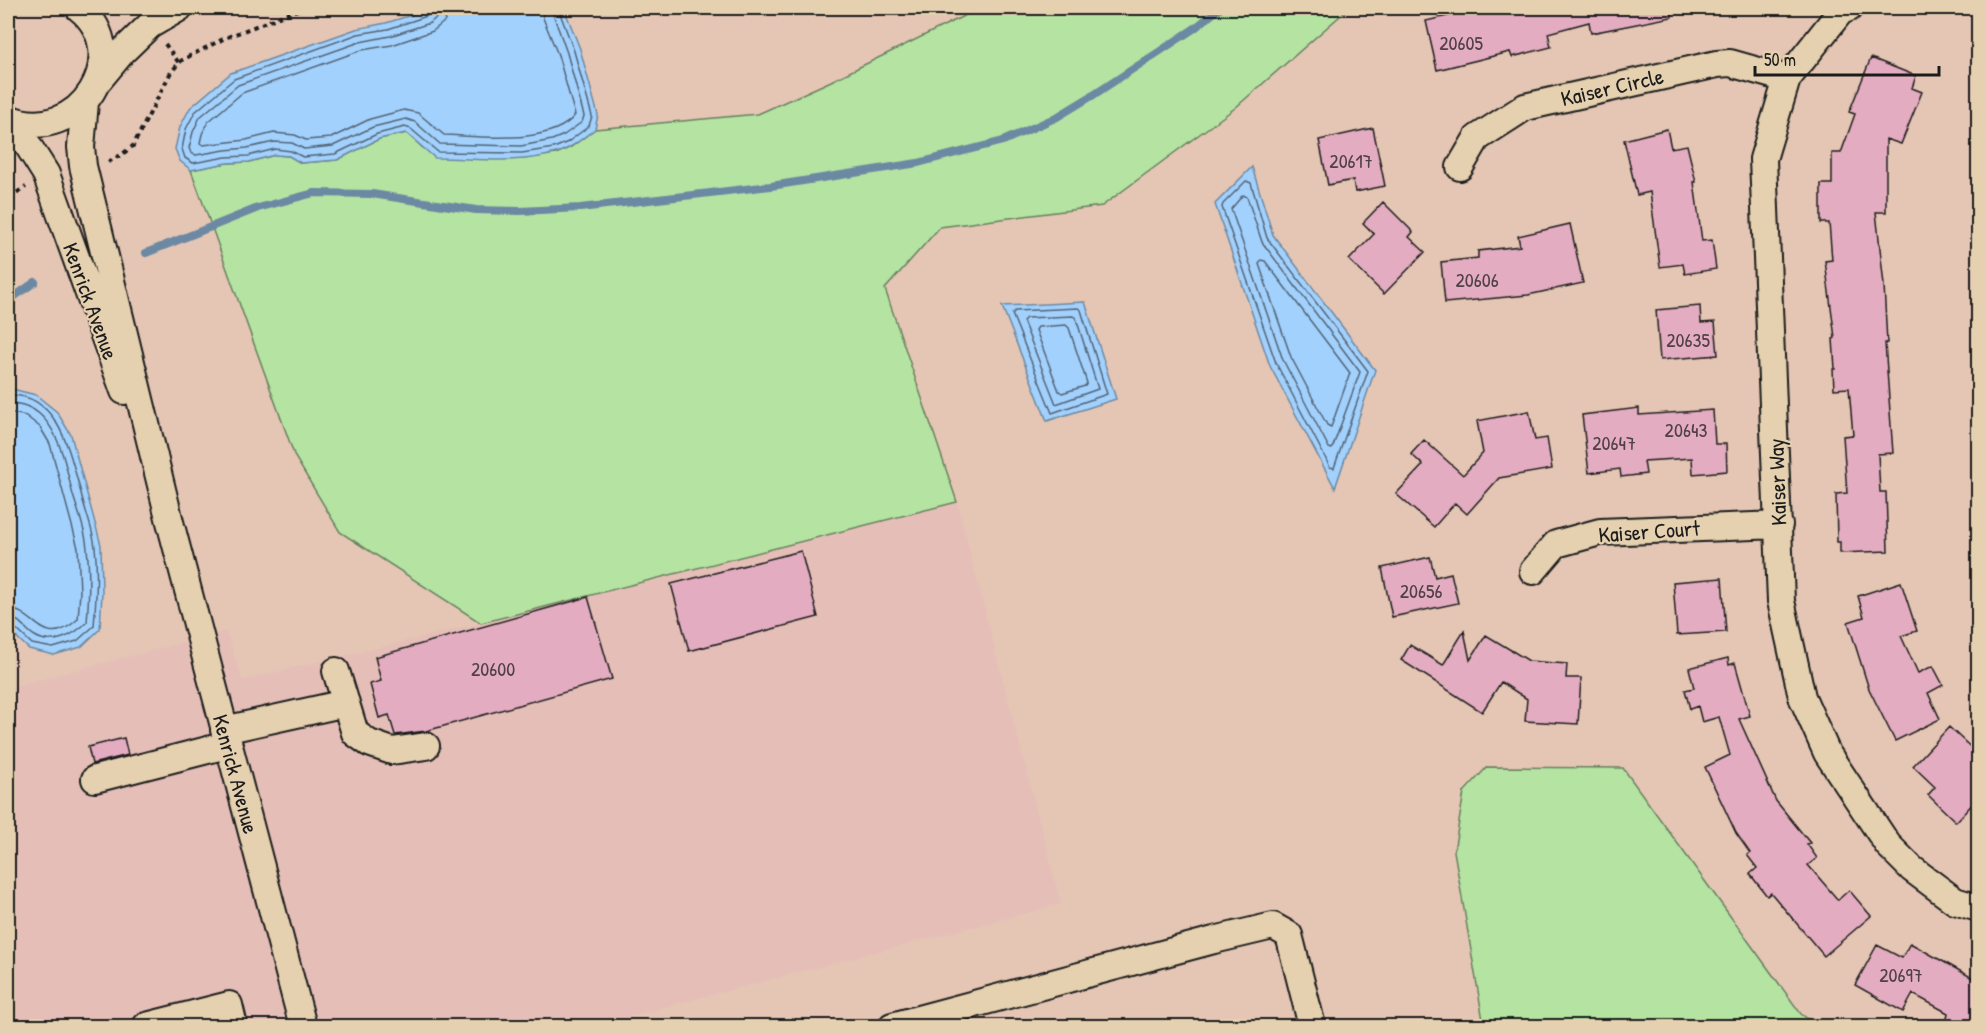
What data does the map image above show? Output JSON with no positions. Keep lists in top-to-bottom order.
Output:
{
  "streets": {
    "street": [
      "Kaiser Circle",
      "Kenrick Avenue",
      "Kaiser Way",
      "Kaiser Court"
    ]
  },
  "crossings": [
    ["Kaiser Circle", "Kaiser Way"],
    ["Kaiser Way", "Kaiser Court"]
  ],
  "house_numbers": [
    "20605",
    "20617",
    "20606",
    "20635",
    "20643",
    "20647",
    "20656",
    "20600",
    "20697"
  ],
  "scale_bar": "50 m"
}
